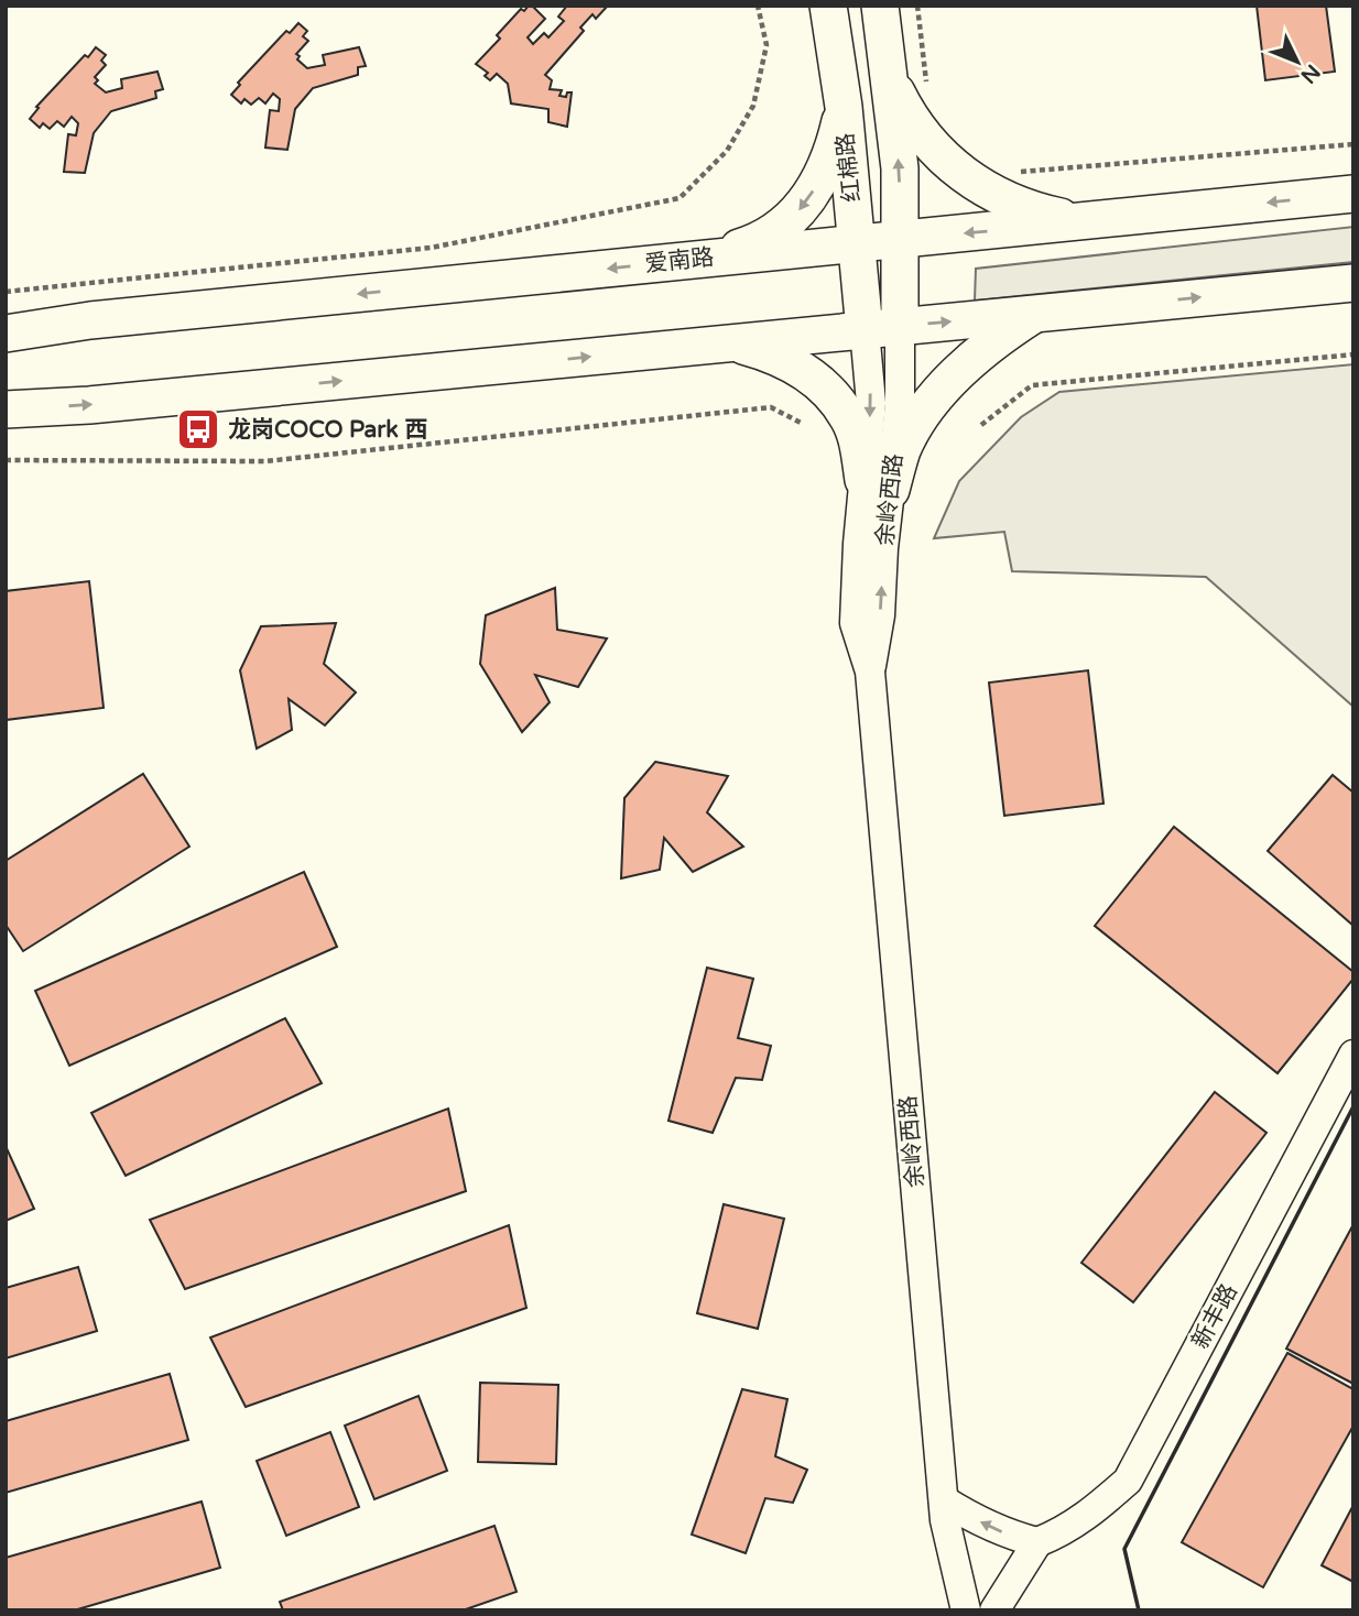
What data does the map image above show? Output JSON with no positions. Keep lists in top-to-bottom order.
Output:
{
  "streets": {
    "main road": ["红棉路", "爱南路"],
    "street": ["余岭西路", "新丰路"]
  },
  "crossings": [
    ["红棉路", "爱南路"],
    ["红棉路", "余岭西路"]
  ],
  "places": {
    "bus stop": ["龙岗COCO Park 西"]
  },
  "north": "bottom right"
}
